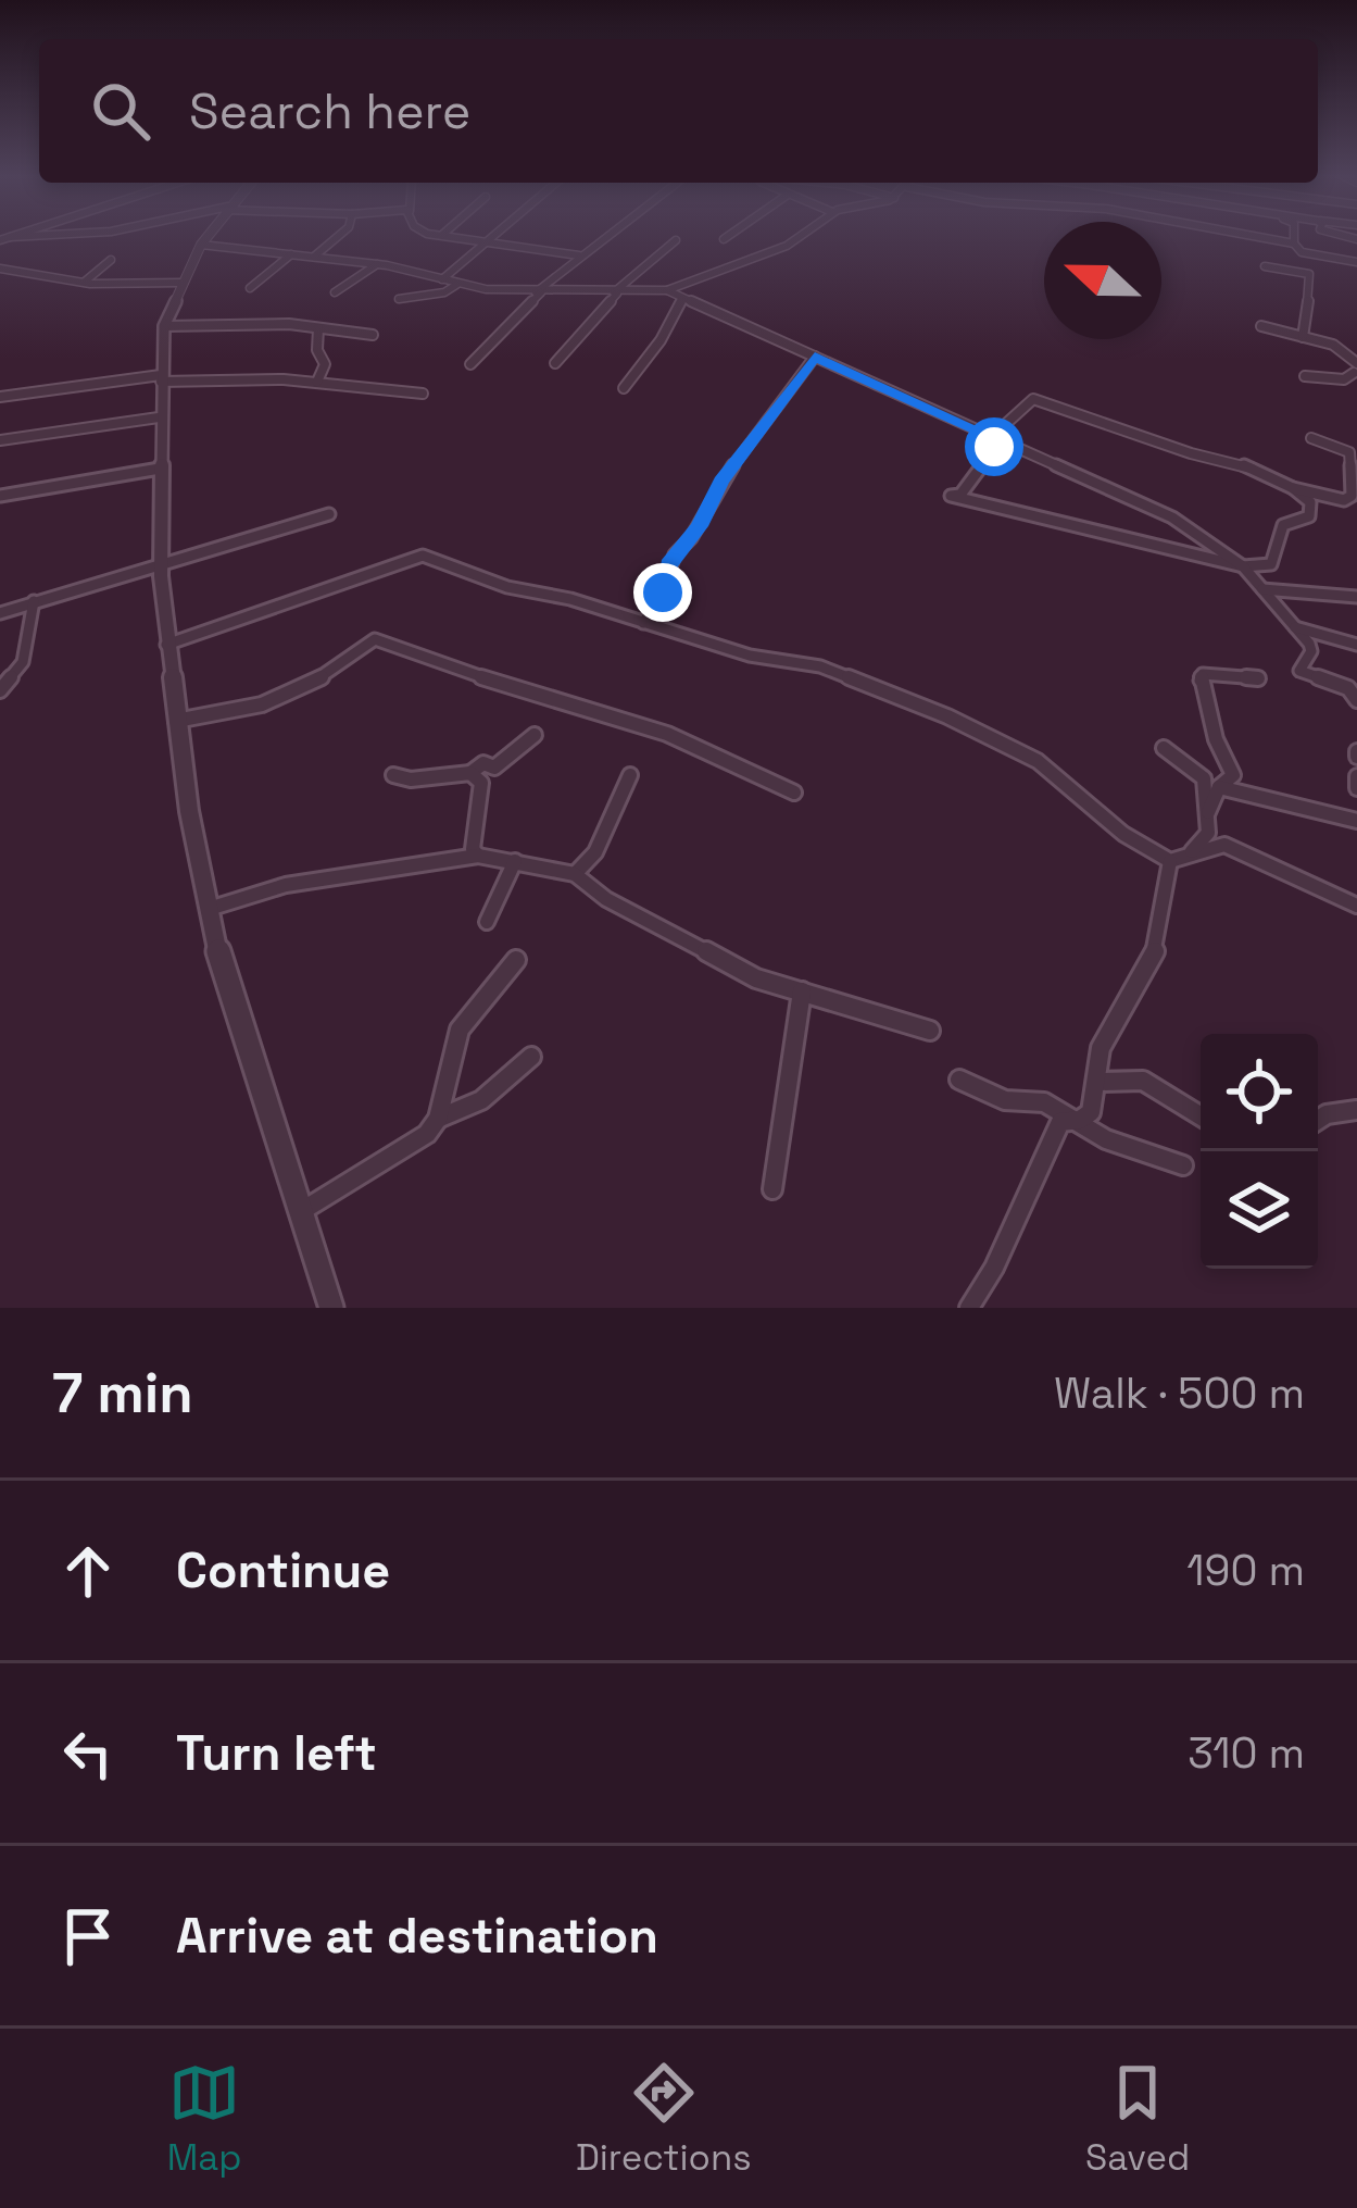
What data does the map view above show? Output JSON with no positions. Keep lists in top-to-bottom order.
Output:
{
  "north": "left",
  "page": {
    "search": "Search here",
    "heading": ["7 min", "Walk · 500 m"],
    "list": [
      ["Continue", "190 m"],
      ["Turn left", "310 m"],
      "Arrive at destination"
    ],
    "nav": ["Map", "Directions", "Saved"]
  }
}
